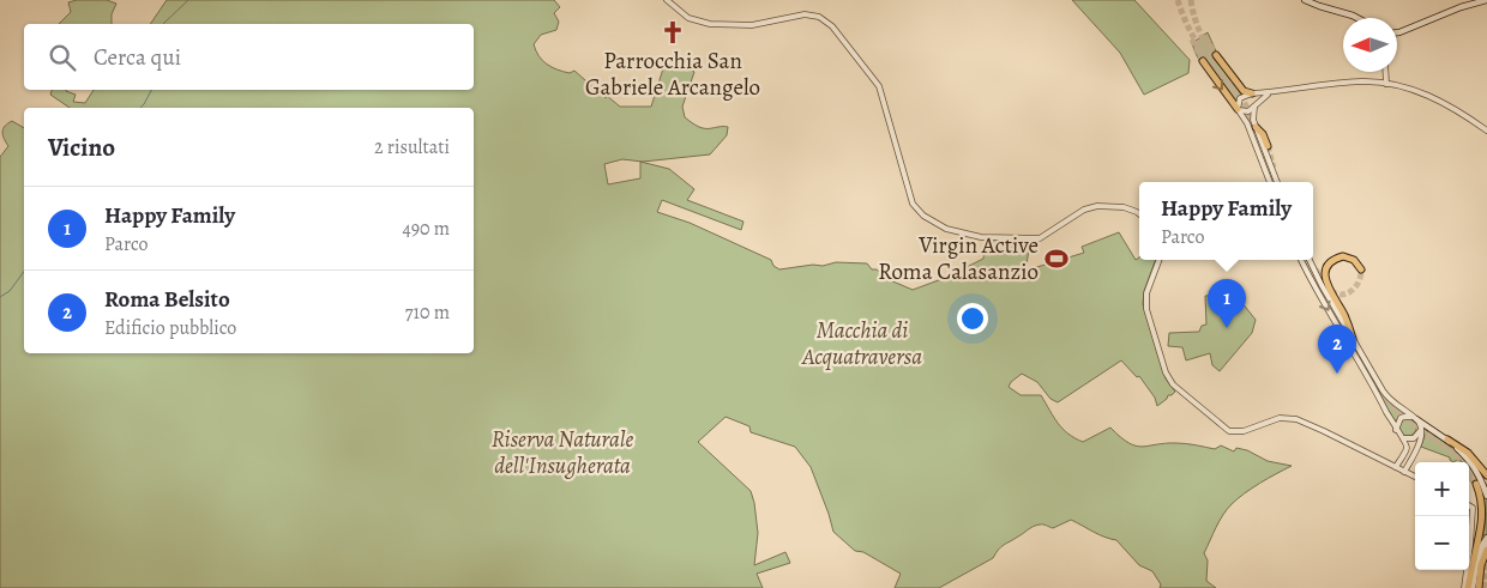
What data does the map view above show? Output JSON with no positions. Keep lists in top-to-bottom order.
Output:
{
  "parks": ["Macchia di Acquatraversa", "Riserva Naturale dell'Insugherata"],
  "places": {
    "church": ["Parrocchia San Gabriele Arcangelo"],
    "sports": ["Virgin Active Roma Calasanzio"]
  },
  "north": "left",
  "page": {
    "search": "Cerca qui",
    "heading": ["Vicino", "2 risultati"],
    "popup": ["Happy Family", "Parco"],
    "list": [
      {
        "mark": "1",
        "name": "Happy Family",
        "note": "Parco",
        "value": "490 m"
      },
      {
        "mark": "2",
        "name": "Roma Belsito",
        "note": "Edificio pubblico",
        "value": "710 m"
      }
    ],
    "pins": ["1", "2"],
    "map_buttons": ["+", "−"]
  }
}
